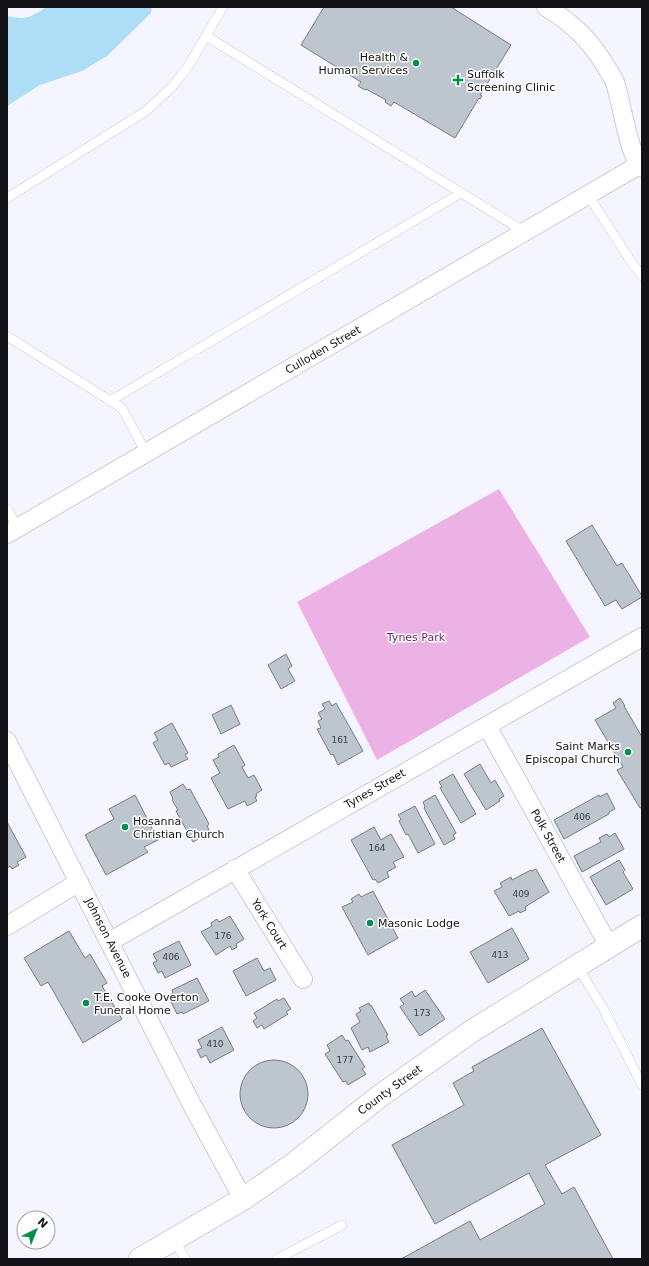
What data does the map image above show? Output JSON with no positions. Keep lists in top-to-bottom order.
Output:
{
  "streets": {
    "street": [
      "Culloden Street",
      "Tynes Street",
      "Polk Street",
      "York Court",
      "Johnson Avenue",
      "County Street"
    ]
  },
  "crossings": [
    ["Tynes Street", "Polk Street"],
    ["Tynes Street", "York Court"],
    ["Tynes Street", "Johnson Avenue"],
    ["Polk Street", "County Street"],
    ["Johnson Avenue", "County Street"]
  ],
  "parks": ["Tynes Park"],
  "places": {
    "other": [
      "Health & Human Services",
      "Saint Marks Episcopal Church",
      "Hosanna Christian Church",
      "Masonic Lodge",
      "T.E. Cooke Overton Funeral Home"
    ],
    "health": ["Suffolk Screening Clinic"]
  },
  "house_numbers": [
    "161",
    "406",
    "164",
    "409",
    "176",
    "413",
    "406",
    "173",
    "410",
    "177"
  ],
  "north": "top right"
}
